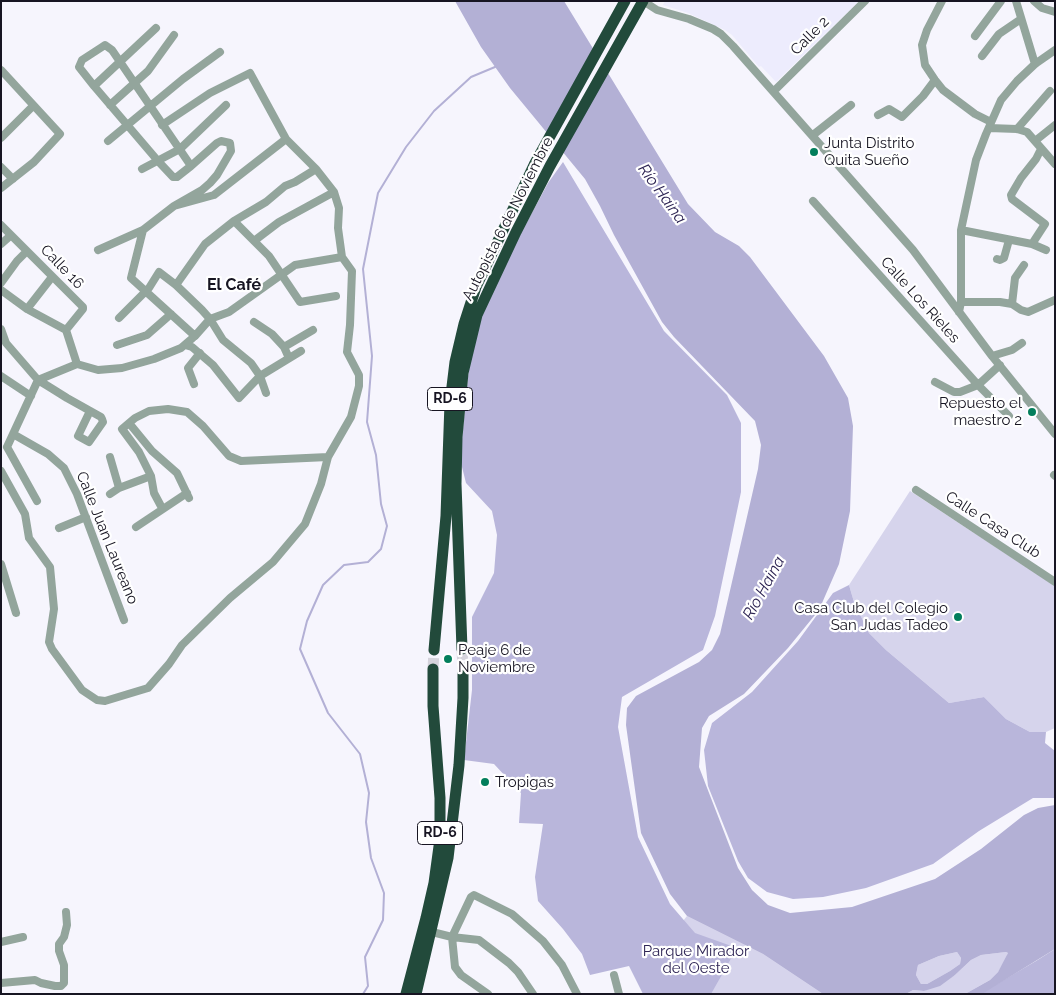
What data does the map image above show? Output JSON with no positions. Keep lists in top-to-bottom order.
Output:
{
  "streets": {
    "highway": ["Autopista 6 de Noviembre", "RD-6"],
    "street": [
      "Calle 2",
      "Calle 16",
      "Calle Los Rieles",
      "Calle Casa Club",
      "Calle Juan Laureano"
    ]
  },
  "districts": ["El Café"],
  "water": ["Río Haina"],
  "parks": ["Parque Mirador del Oeste"],
  "places": [
    "Junta Distrito Quita Sueño",
    "Repuesto el maestro 2",
    "Casa Club del Colegio San Judas Tadeo",
    "Peaje 6 de Noviembre",
    "Tropigas"
  ]
}
